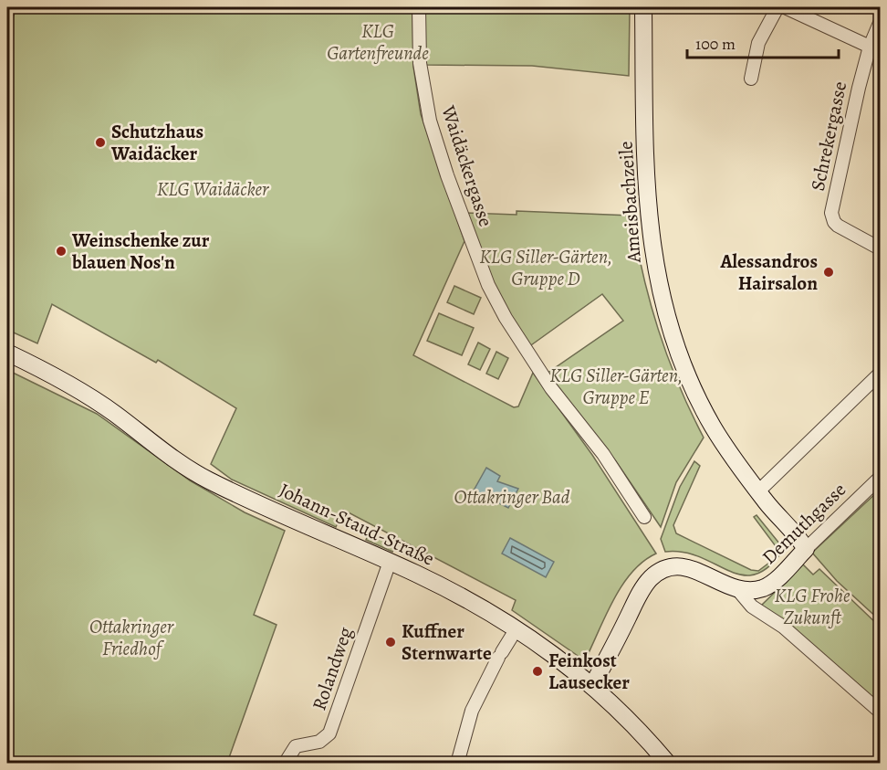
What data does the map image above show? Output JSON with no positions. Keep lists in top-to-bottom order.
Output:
{
  "streets": {
    "street": [
      "Schrekergasse",
      "Waidäckergasse",
      "Ameisbachzeile",
      "Demuthgasse",
      "Johann-Staud-Straße",
      "Rolandweg"
    ]
  },
  "crossings": [
    ["Ameisbachzeile", "Demuthgasse"],
    ["Demuthgasse", "Johann-Staud-Straße"],
    ["Johann-Staud-Straße", "Rolandweg"]
  ],
  "parks": [
    "KLG Gartenfreunde",
    "KLG Waidäcker",
    "KLG Siller-Gärten, Gruppe D",
    "KLG Siller-Gärten, Gruppe E",
    "Ottakringer Bad",
    "KLG Frohe Zukunft",
    "Ottakringer Friedhof"
  ],
  "places": [
    "Schutzhaus Waidäcker",
    "Weinschenke zur blauen Nos'n",
    "Alessandros Hairsalon",
    "Kuffner Sternwarte",
    "Feinkost Lausecker"
  ],
  "scale_bar": "100 m"
}
